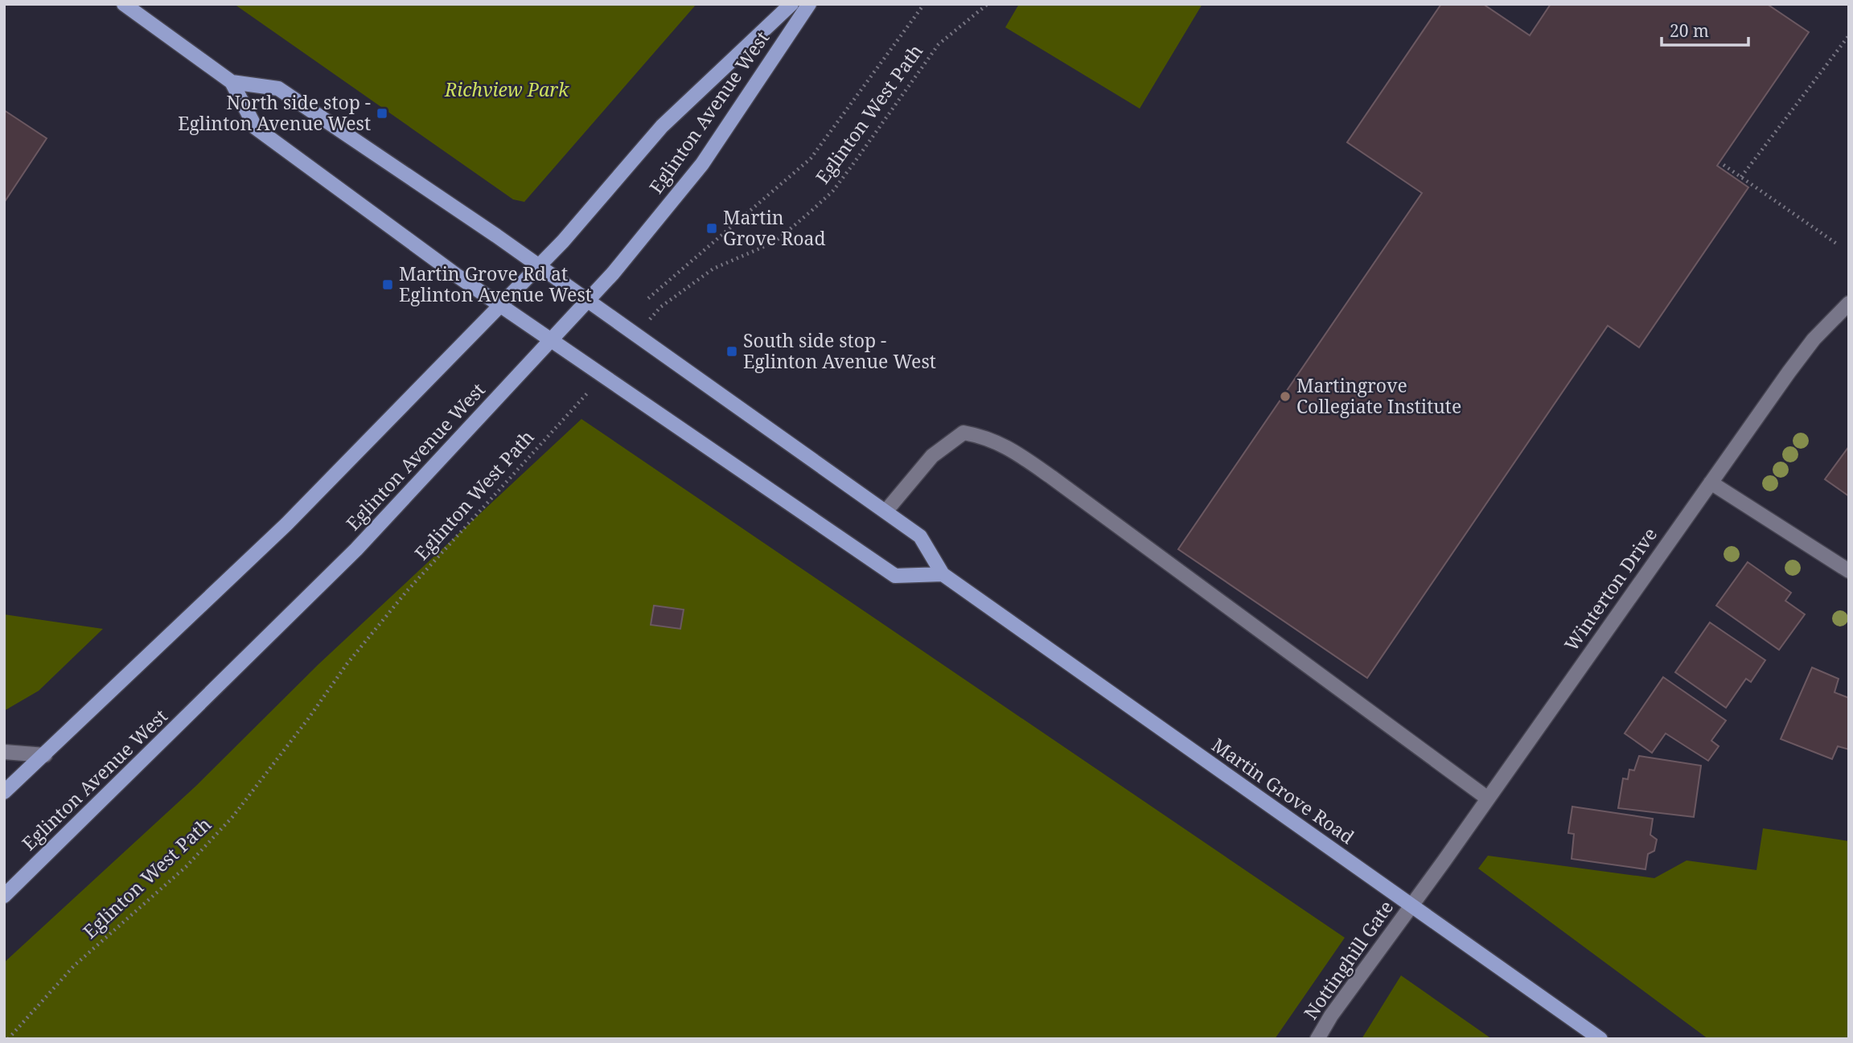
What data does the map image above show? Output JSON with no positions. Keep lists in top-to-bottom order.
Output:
{
  "streets": {
    "main road": ["Eglinton Avenue West", "Martin Grove Road"],
    "street": ["Winterton Drive", "Nottinghill Gate"],
    "path": ["Eglinton West Path"]
  },
  "crossings": [
    ["Eglinton Avenue West", "Martin Grove Road"],
    ["Eglinton West Path", "Martin Grove Road"],
    ["Winterton Drive", "Martin Grove Road"],
    ["Winterton Drive", "Nottinghill Gate"],
    ["Martin Grove Road", "Nottinghill Gate"]
  ],
  "parks": ["Richview Park"],
  "places": {
    "transit": [
      "North side stop - Eglinton Avenue West",
      "Martin Grove Road",
      "Martin Grove Rd at Eglinton Avenue West",
      "South side stop - Eglinton Avenue West"
    ],
    "other": ["Martingrove Collegiate Institute"]
  },
  "scale_bar": "20 m"
}
